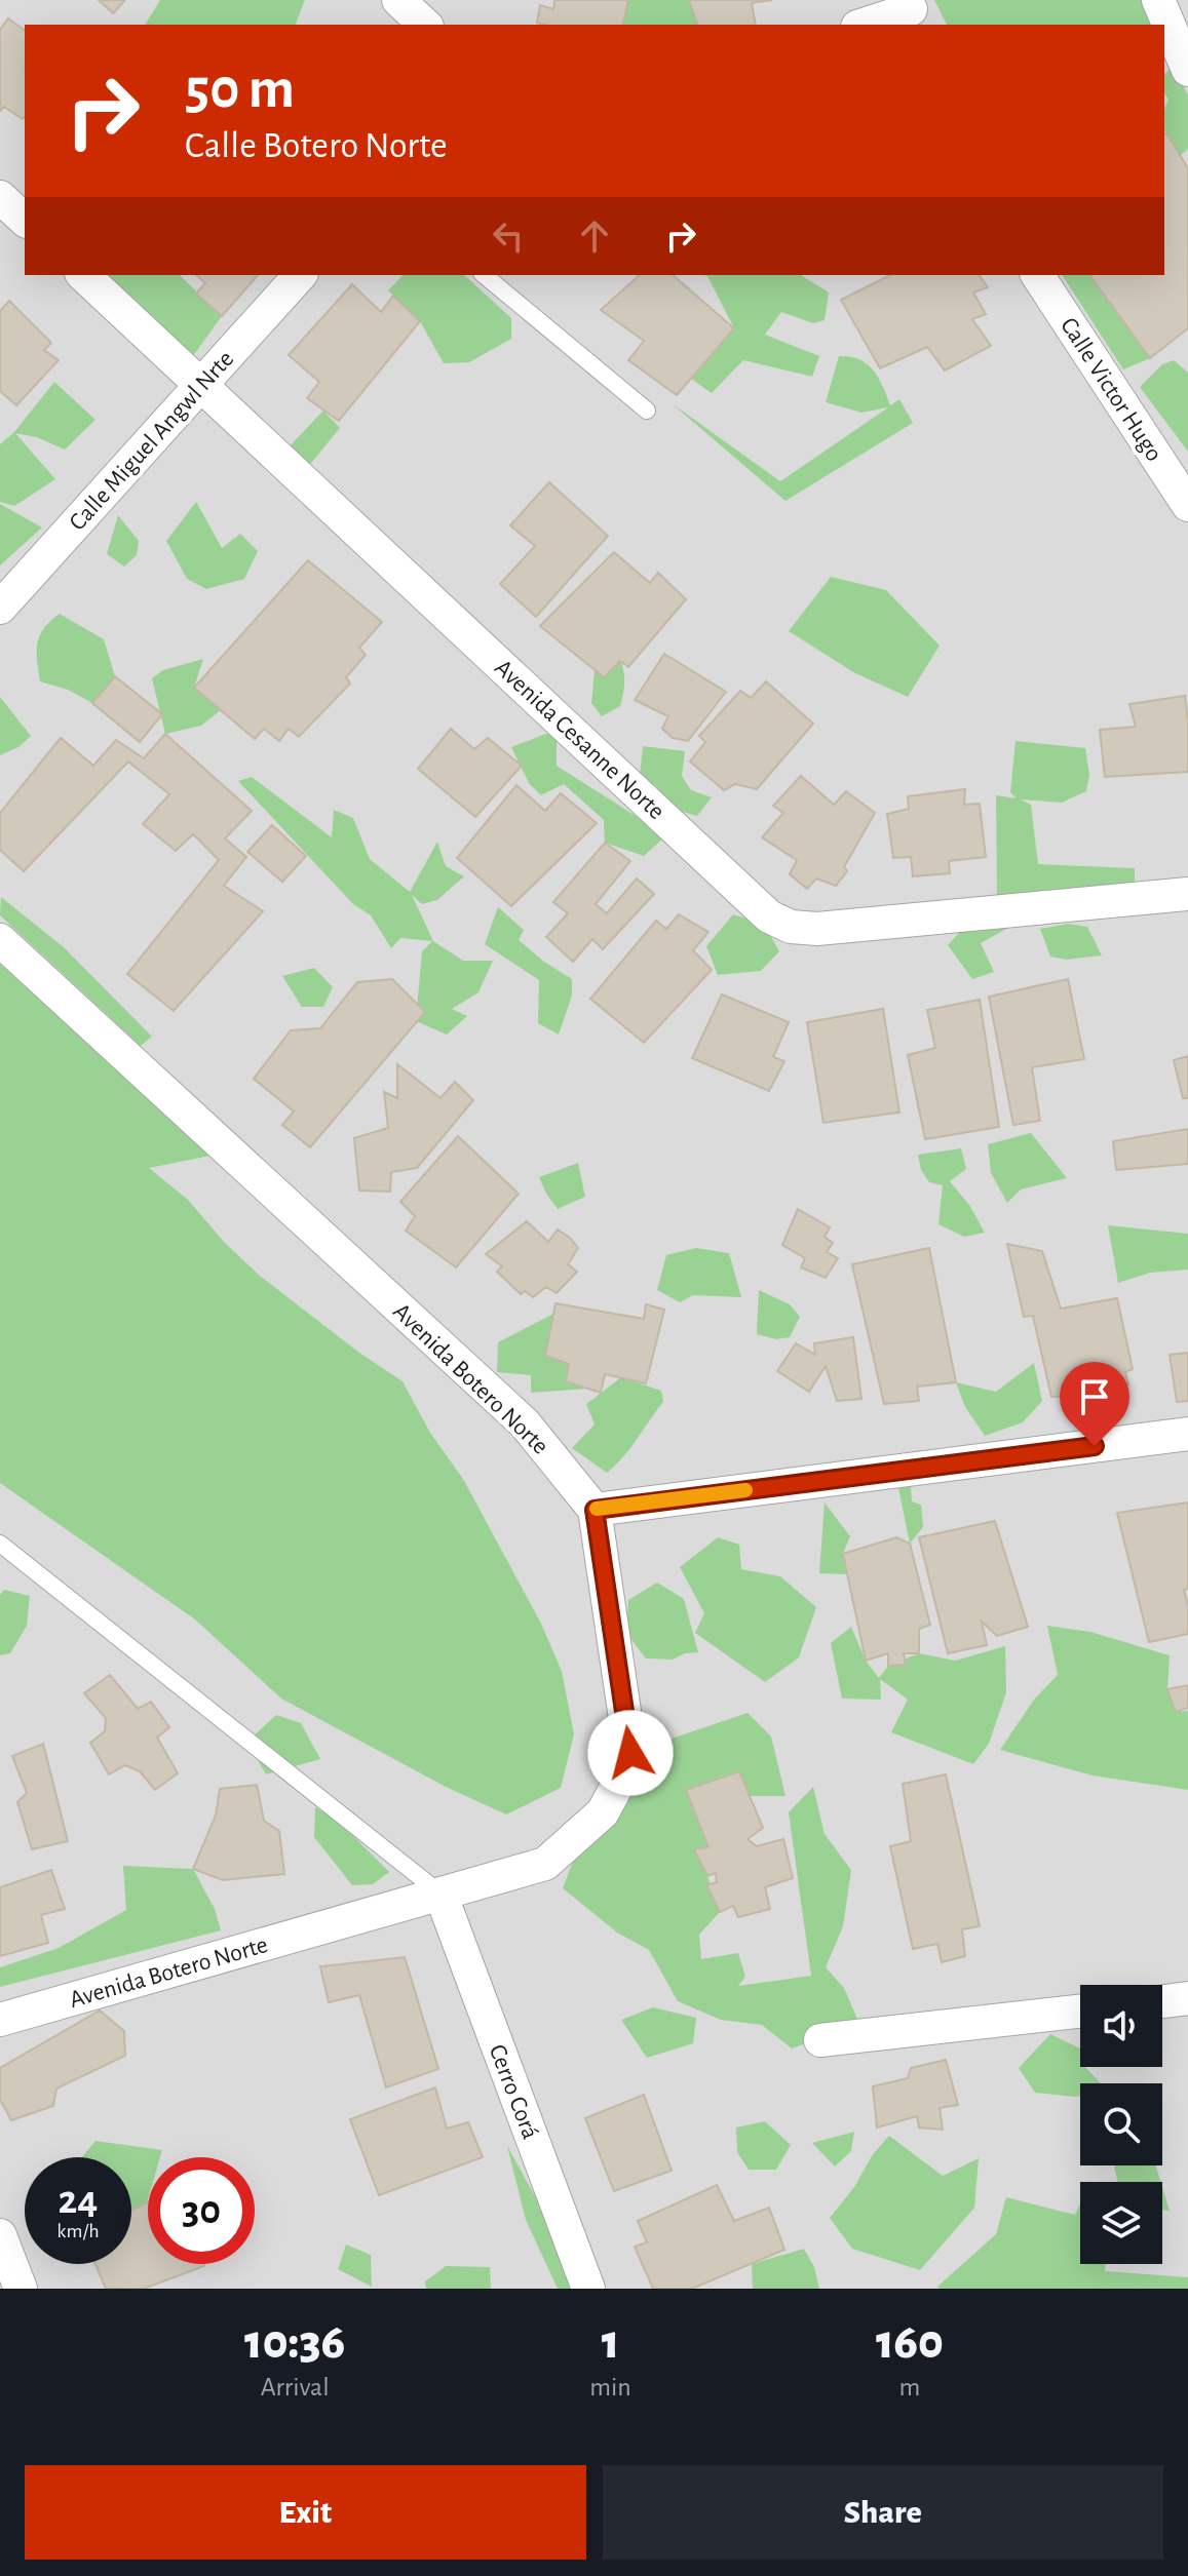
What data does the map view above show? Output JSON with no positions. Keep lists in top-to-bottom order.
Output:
{
  "streets": {
    "street": [
      "Calle Victor Hugo",
      "Calle Miguel Angwl Nrte",
      "Avenida Cesanne Norte",
      "Avenida Botero Norte",
      "Cerro Corá"
    ]
  },
  "crossings": [
    ["Calle Miguel Angwl Nrte", "Avenida Cesanne Norte"],
    ["Avenida Botero Norte", "Cerro Corá"]
  ],
  "page": {
    "turn": ["50 m", "Calle Botero Norte"],
    "speed": "24 km/h",
    "limit": "30",
    "eta": [
      "10:36",
      "Arrival",
      "1",
      "min",
      "160",
      "m"
    ],
    "buttons": ["Exit", "Share"]
  }
}
